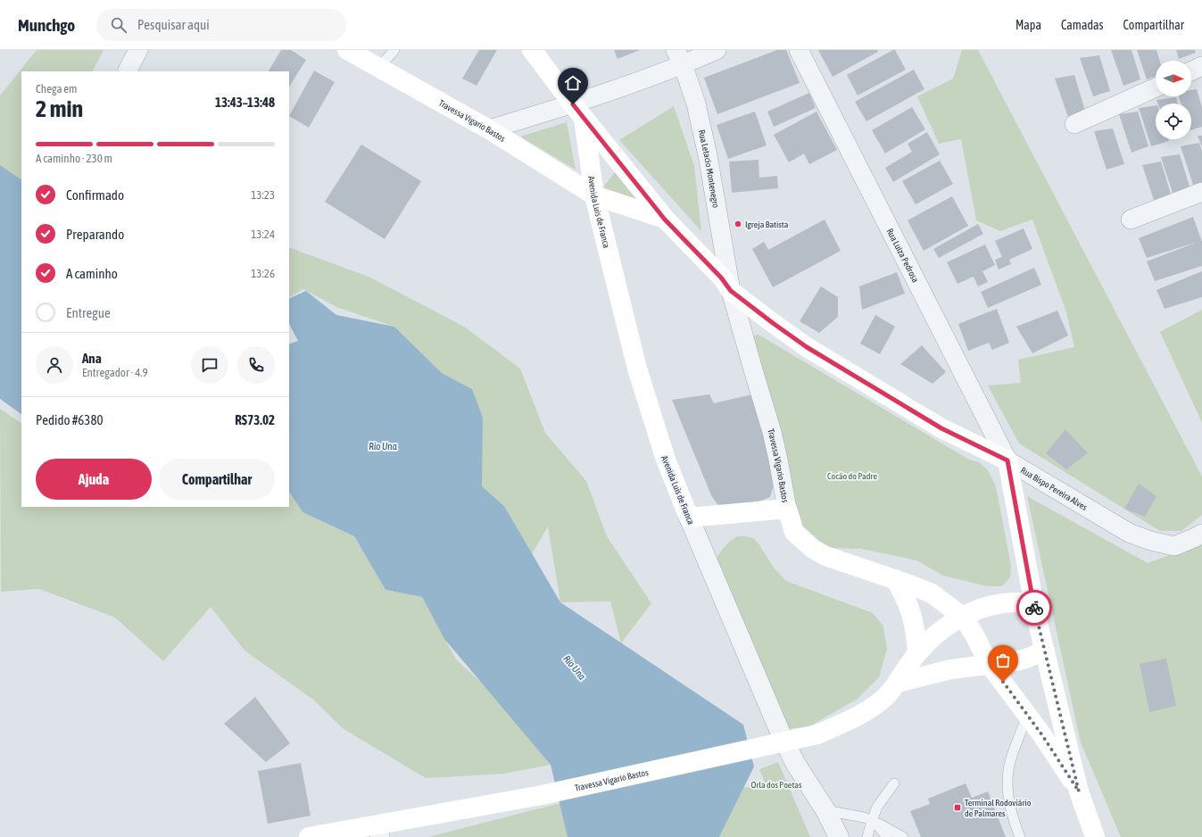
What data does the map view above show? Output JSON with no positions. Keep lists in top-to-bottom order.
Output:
{
  "streets": {
    "main road": ["Travessa Vigario Bastos", "Avenida Luis de Franca", "Rua Bispo Pereira Alves"],
    "street": ["Rua Letacio Montenegro", "Rua Luiza Pedrosa"]
  },
  "crossings": [
    ["Travessa Vigario Bastos", "Rua Letacio Montenegro"],
    ["Travessa Vigario Bastos", "Avenida Luis de Franca"],
    ["Travessa Vigario Bastos", "Rua Bispo Pereira Alves"],
    ["Rua Letacio Montenegro", "Rua Bispo Pereira Alves"],
    ["Avenida Luis de Franca", "Rua Bispo Pereira Alves"],
    ["Rua Luiza Pedrosa", "Rua Bispo Pereira Alves"]
  ],
  "water": ["Rio Una"],
  "parks": ["Cocão do Padre", "Orla dos Poetas"],
  "places": {
    "other": ["Igreja Batista"],
    "transit": ["Terminal Rodoviário de Palmares"]
  },
  "north": "right",
  "page": {
    "header": "Munchgo",
    "search": "Pesquisar aqui",
    "nav": ["Mapa", "Camadas", "Compartilhar"],
    "heading": ["2 min", "Chega em", "13:43–13:48"],
    "panel": [
      "Ana",
      "Entregador · 4.9",
      "Pedido #6380",
      "R$73.02"
    ],
    "bar": "A caminho · 230 m",
    "list": [
      ["Confirmado", "13:23"],
      ["Preparando", "13:24"],
      ["A caminho", "13:26"],
      "Entregue"
    ],
    "buttons": ["Ajuda", "Compartilhar"]
  }
}
